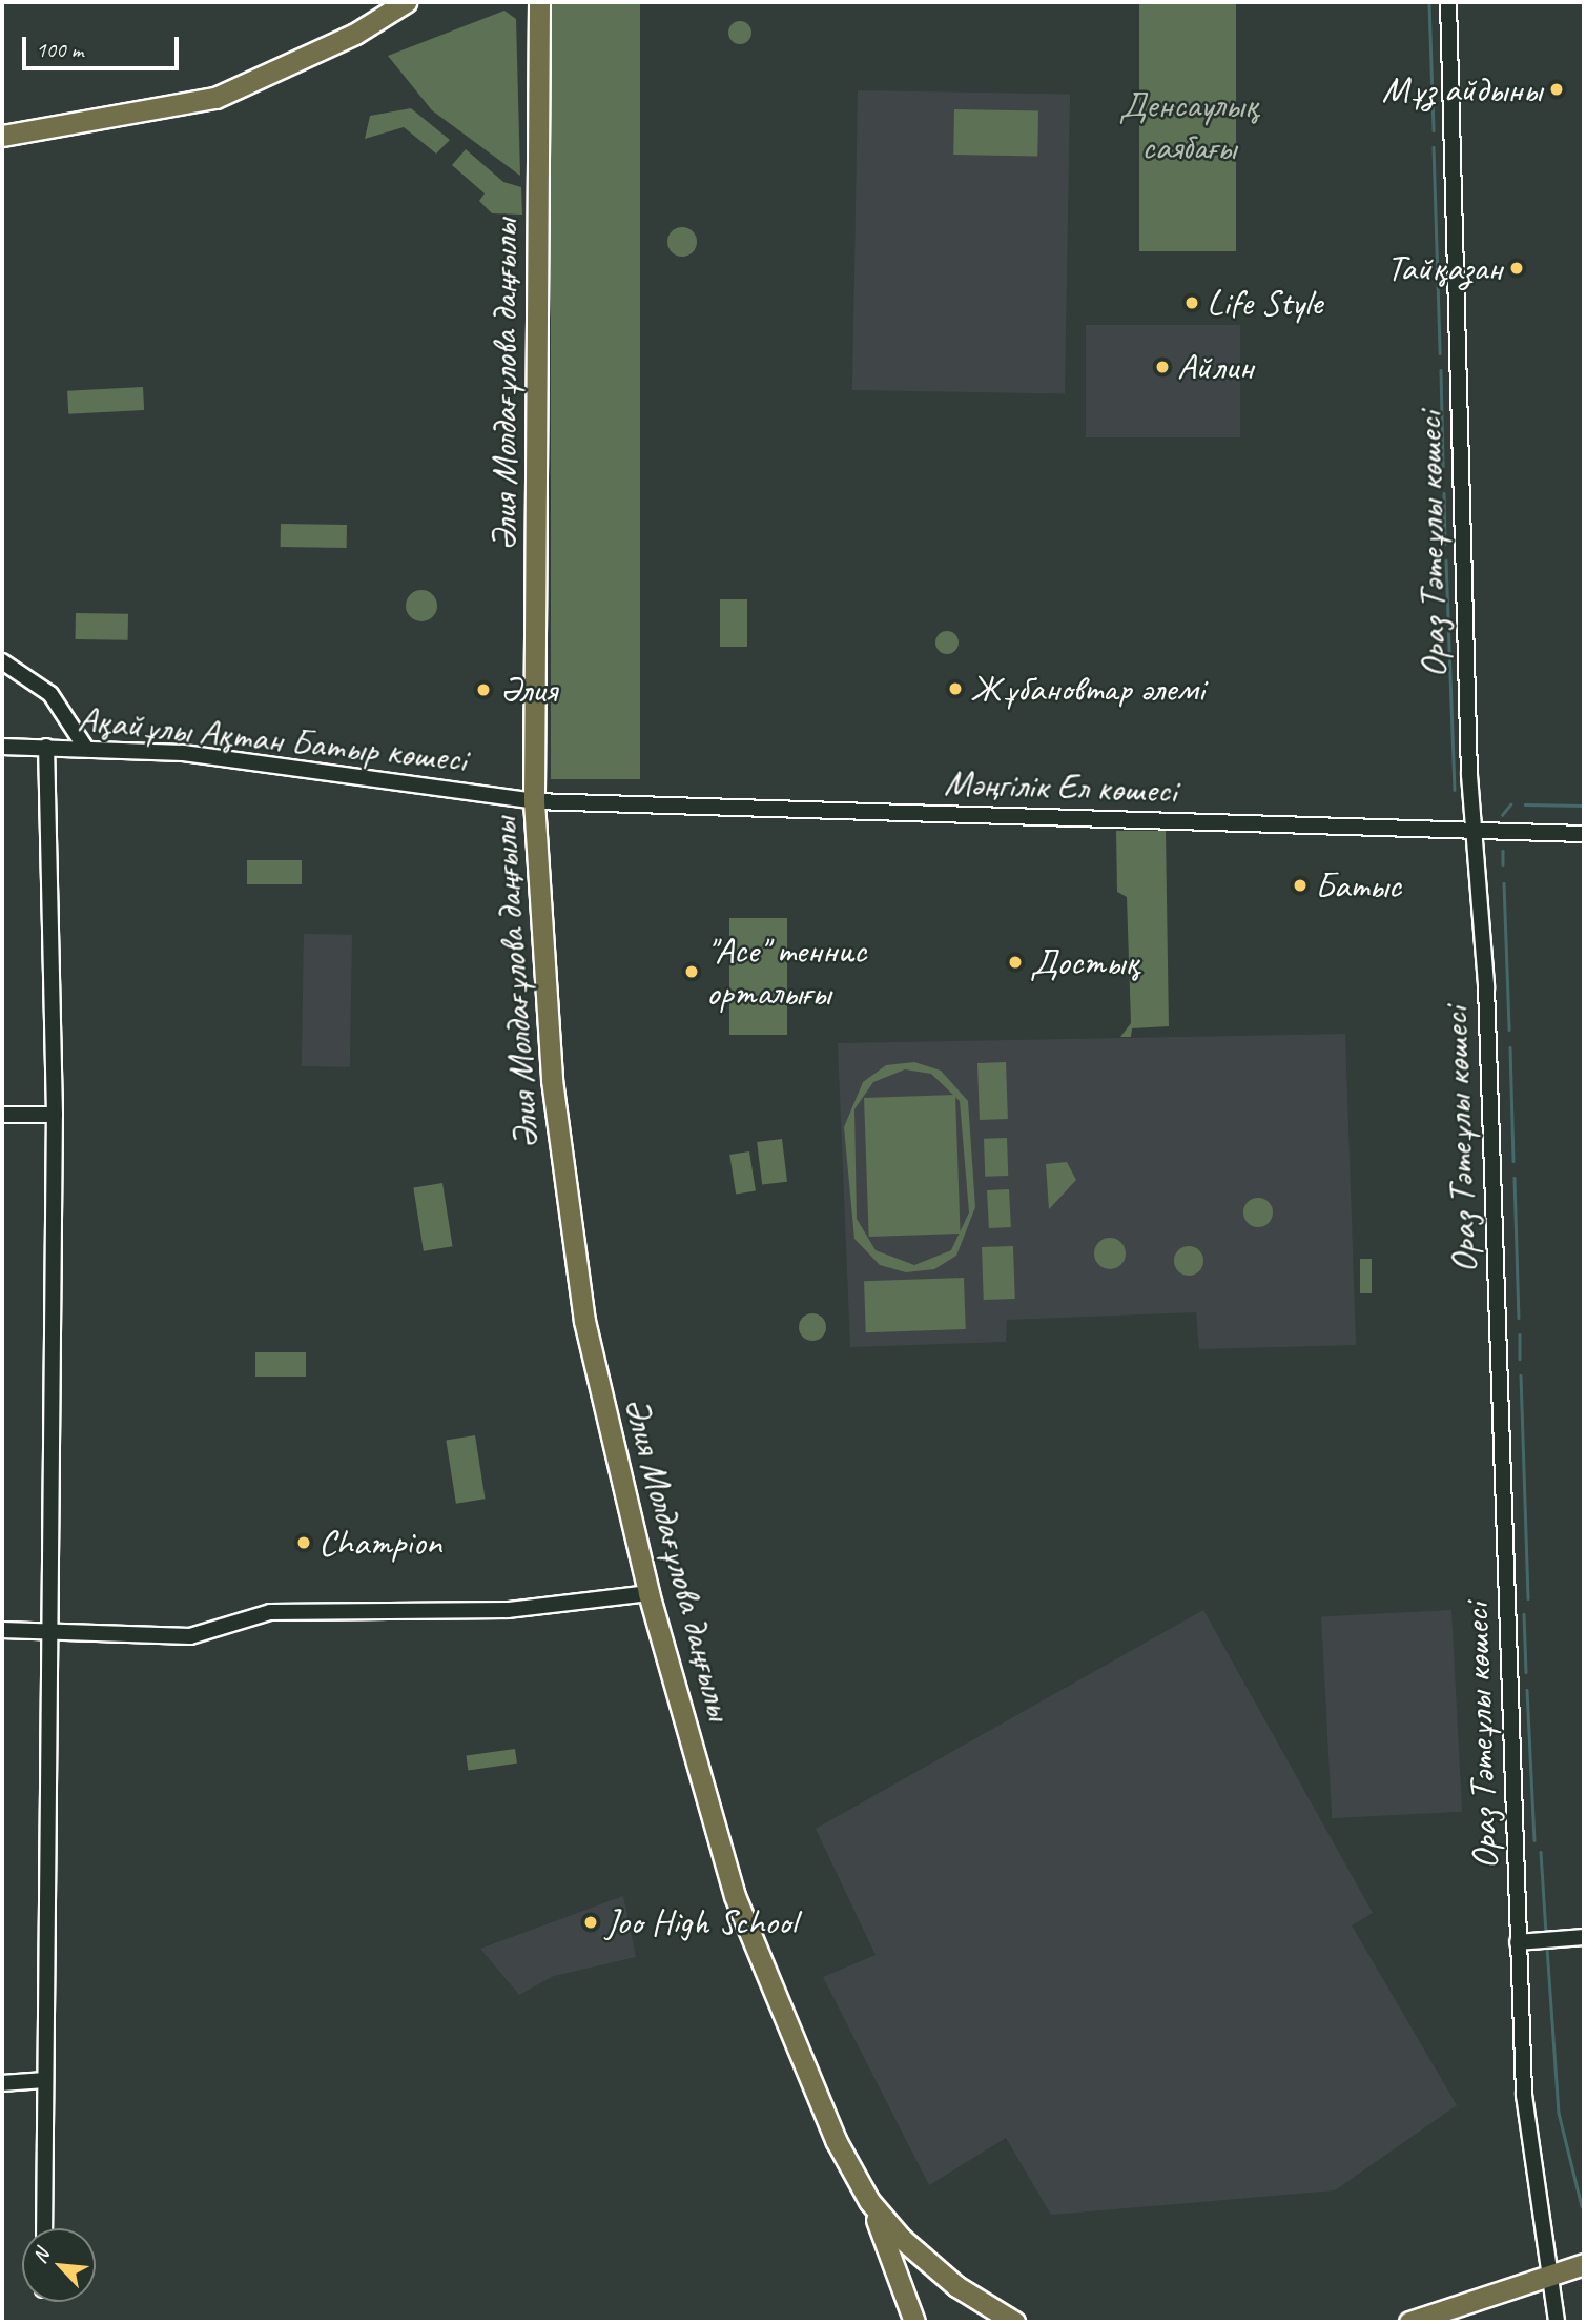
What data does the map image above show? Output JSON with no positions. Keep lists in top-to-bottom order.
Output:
{
  "streets": {
    "main road": ["Әлия Молдағұлова даңғылы"],
    "street": ["Ораз Тәтеұлы көшесі", "Ақайұлы Ақтан Батыр көшесі", "Мәңгілік Ел көшесі"]
  },
  "crossings": [
    ["Әлия Молдағұлова даңғылы", "Ақайұлы Ақтан Батыр көшесі"],
    ["Әлия Молдағұлова даңғылы", "Мәңгілік Ел көшесі"],
    ["Ораз Тәтеұлы көшесі", "Мәңгілік Ел көшесі"],
    ["Ақайұлы Ақтан Батыр көшесі", "Мәңгілік Ел көшесі"]
  ],
  "parks": ["Денсаулық саябағы"],
  "places": [
    "Мұз айдыны",
    "Тайқазан",
    "Life Style",
    "Айлин",
    "Жұбановтар әлемі",
    "Әлия",
    "Батыс",
    "Достық",
    "\"Ace\" теннис орталығы",
    "Champion",
    "Joo High School"
  ],
  "scale_bar": "100 m",
  "north": "top left"
}
